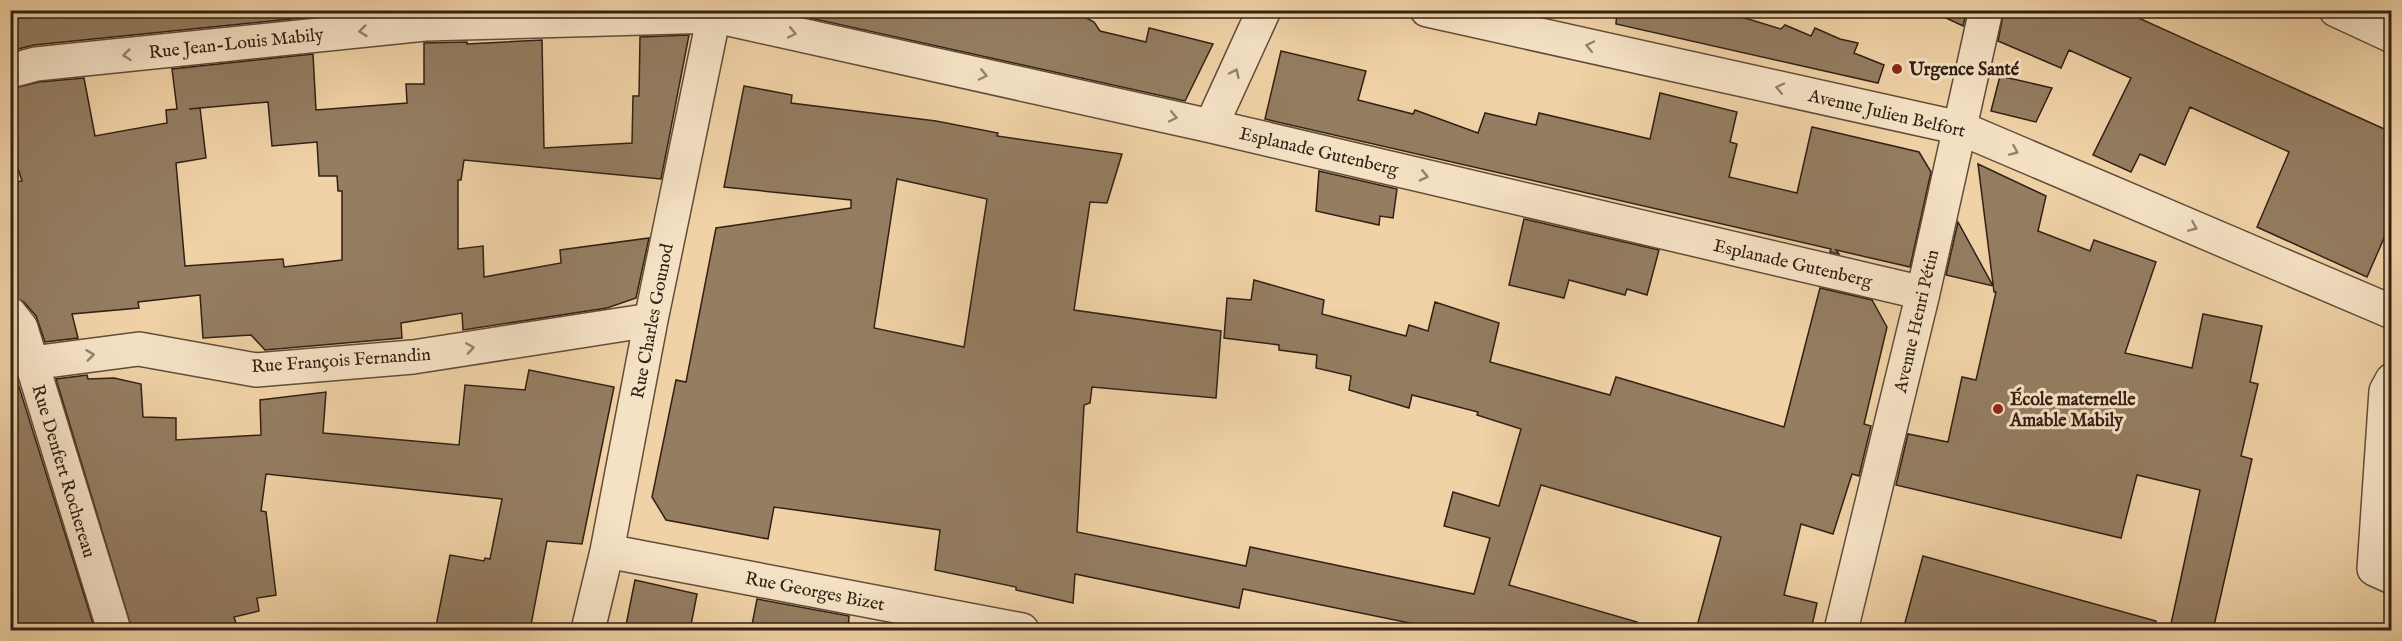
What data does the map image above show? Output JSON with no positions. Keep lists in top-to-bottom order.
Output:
{
  "streets": {
    "street": [
      "Rue Jean-Louis Mabily",
      "Avenue Julien Belfort",
      "Esplanade Gutenberg",
      "Rue Charles Gounod",
      "Avenue Henri Pétin",
      "Rue François Fernandin",
      "Rue Denfert Rochereau",
      "Rue Georges Bizet"
    ]
  },
  "crossings": [
    ["Rue Jean-Louis Mabily", "Esplanade Gutenberg"],
    ["Rue Jean-Louis Mabily", "Rue Charles Gounod"],
    ["Avenue Julien Belfort", "Avenue Henri Pétin"],
    ["Esplanade Gutenberg", "Rue Charles Gounod"],
    ["Esplanade Gutenberg", "Avenue Henri Pétin"],
    ["Rue Charles Gounod", "Rue François Fernandin"],
    ["Rue Charles Gounod", "Rue Georges Bizet"],
    ["Rue François Fernandin", "Rue Denfert Rochereau"]
  ],
  "one_way": ["Rue Jean-Louis Mabily", "Esplanade Gutenberg", "Rue François Fernandin"],
  "places": ["Urgence Santé", "École maternelle Amable Mabily"]
}
